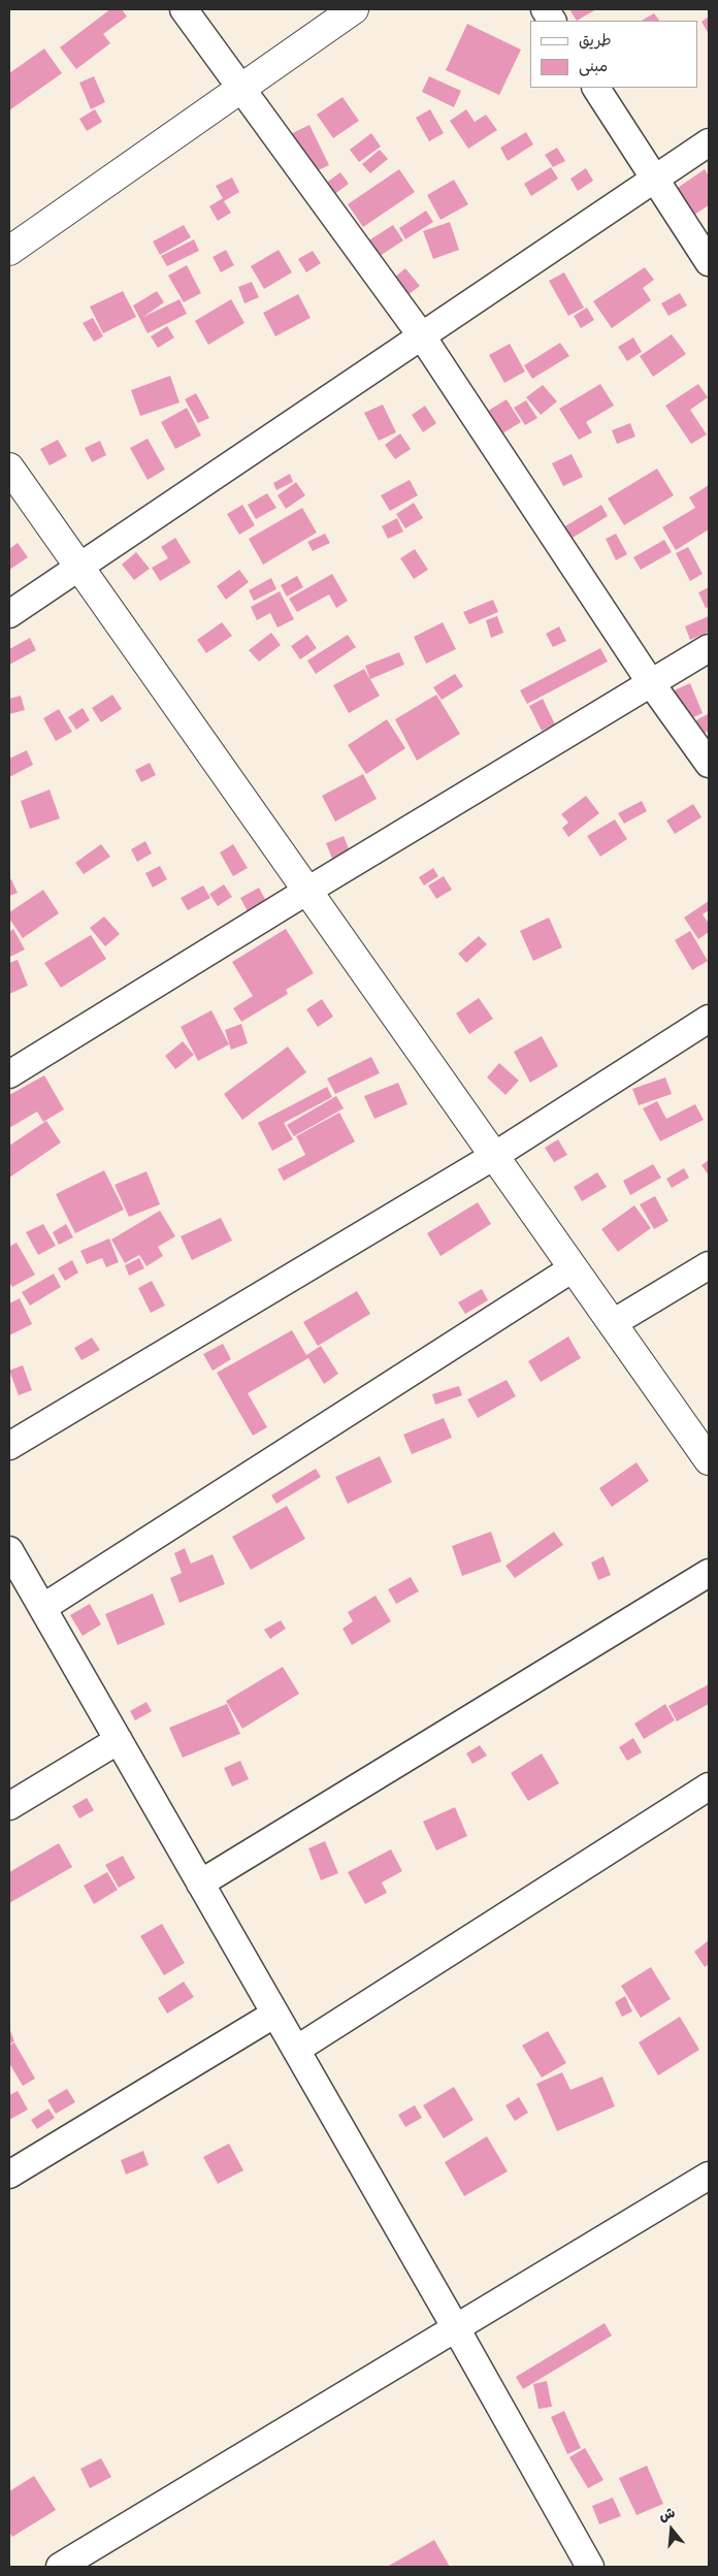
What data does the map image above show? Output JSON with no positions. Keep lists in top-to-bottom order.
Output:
{
  "legend": ["طريق", "مبنى"],
  "north": "top"
}
